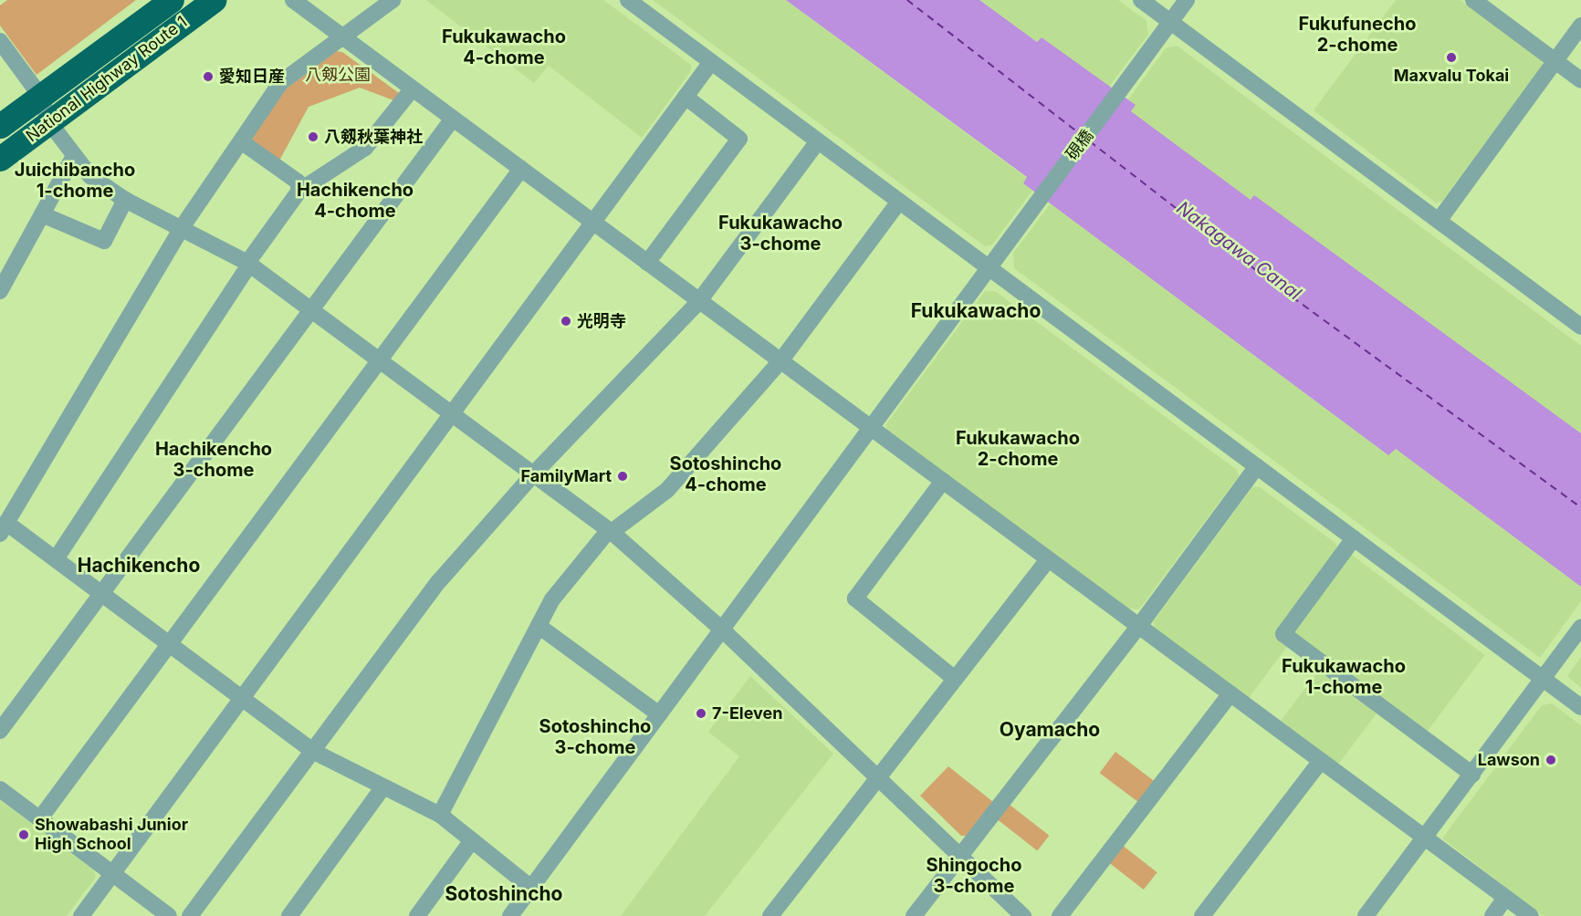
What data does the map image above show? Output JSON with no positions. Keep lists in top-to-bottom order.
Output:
{
  "streets": {
    "highway": ["National Highway Route 1"],
    "street": ["硯橋"]
  },
  "districts": [
    "Fukufunecho 2-chome",
    "Fukukawacho 4-chome",
    "Juichibancho 1-chome",
    "Hachikencho 4-chome",
    "Fukukawacho 3-chome",
    "Fukukawacho",
    "Fukukawacho 2-chome",
    "Hachikencho 3-chome",
    "Sotoshincho 4-chome",
    "Hachikencho",
    "Fukukawacho 1-chome",
    "Sotoshincho 3-chome",
    "Oyamacho",
    "Shingocho 3-chome",
    "Sotoshincho"
  ],
  "water": ["Nakagawa Canal"],
  "parks": ["八剱公園"],
  "places": [
    "Maxvalu Tokai",
    "愛知日産",
    "八剱秋葉神社",
    "光明寺",
    "FamilyMart",
    "7-Eleven",
    "Lawson",
    "Showabashi Junior High School"
  ]
}
